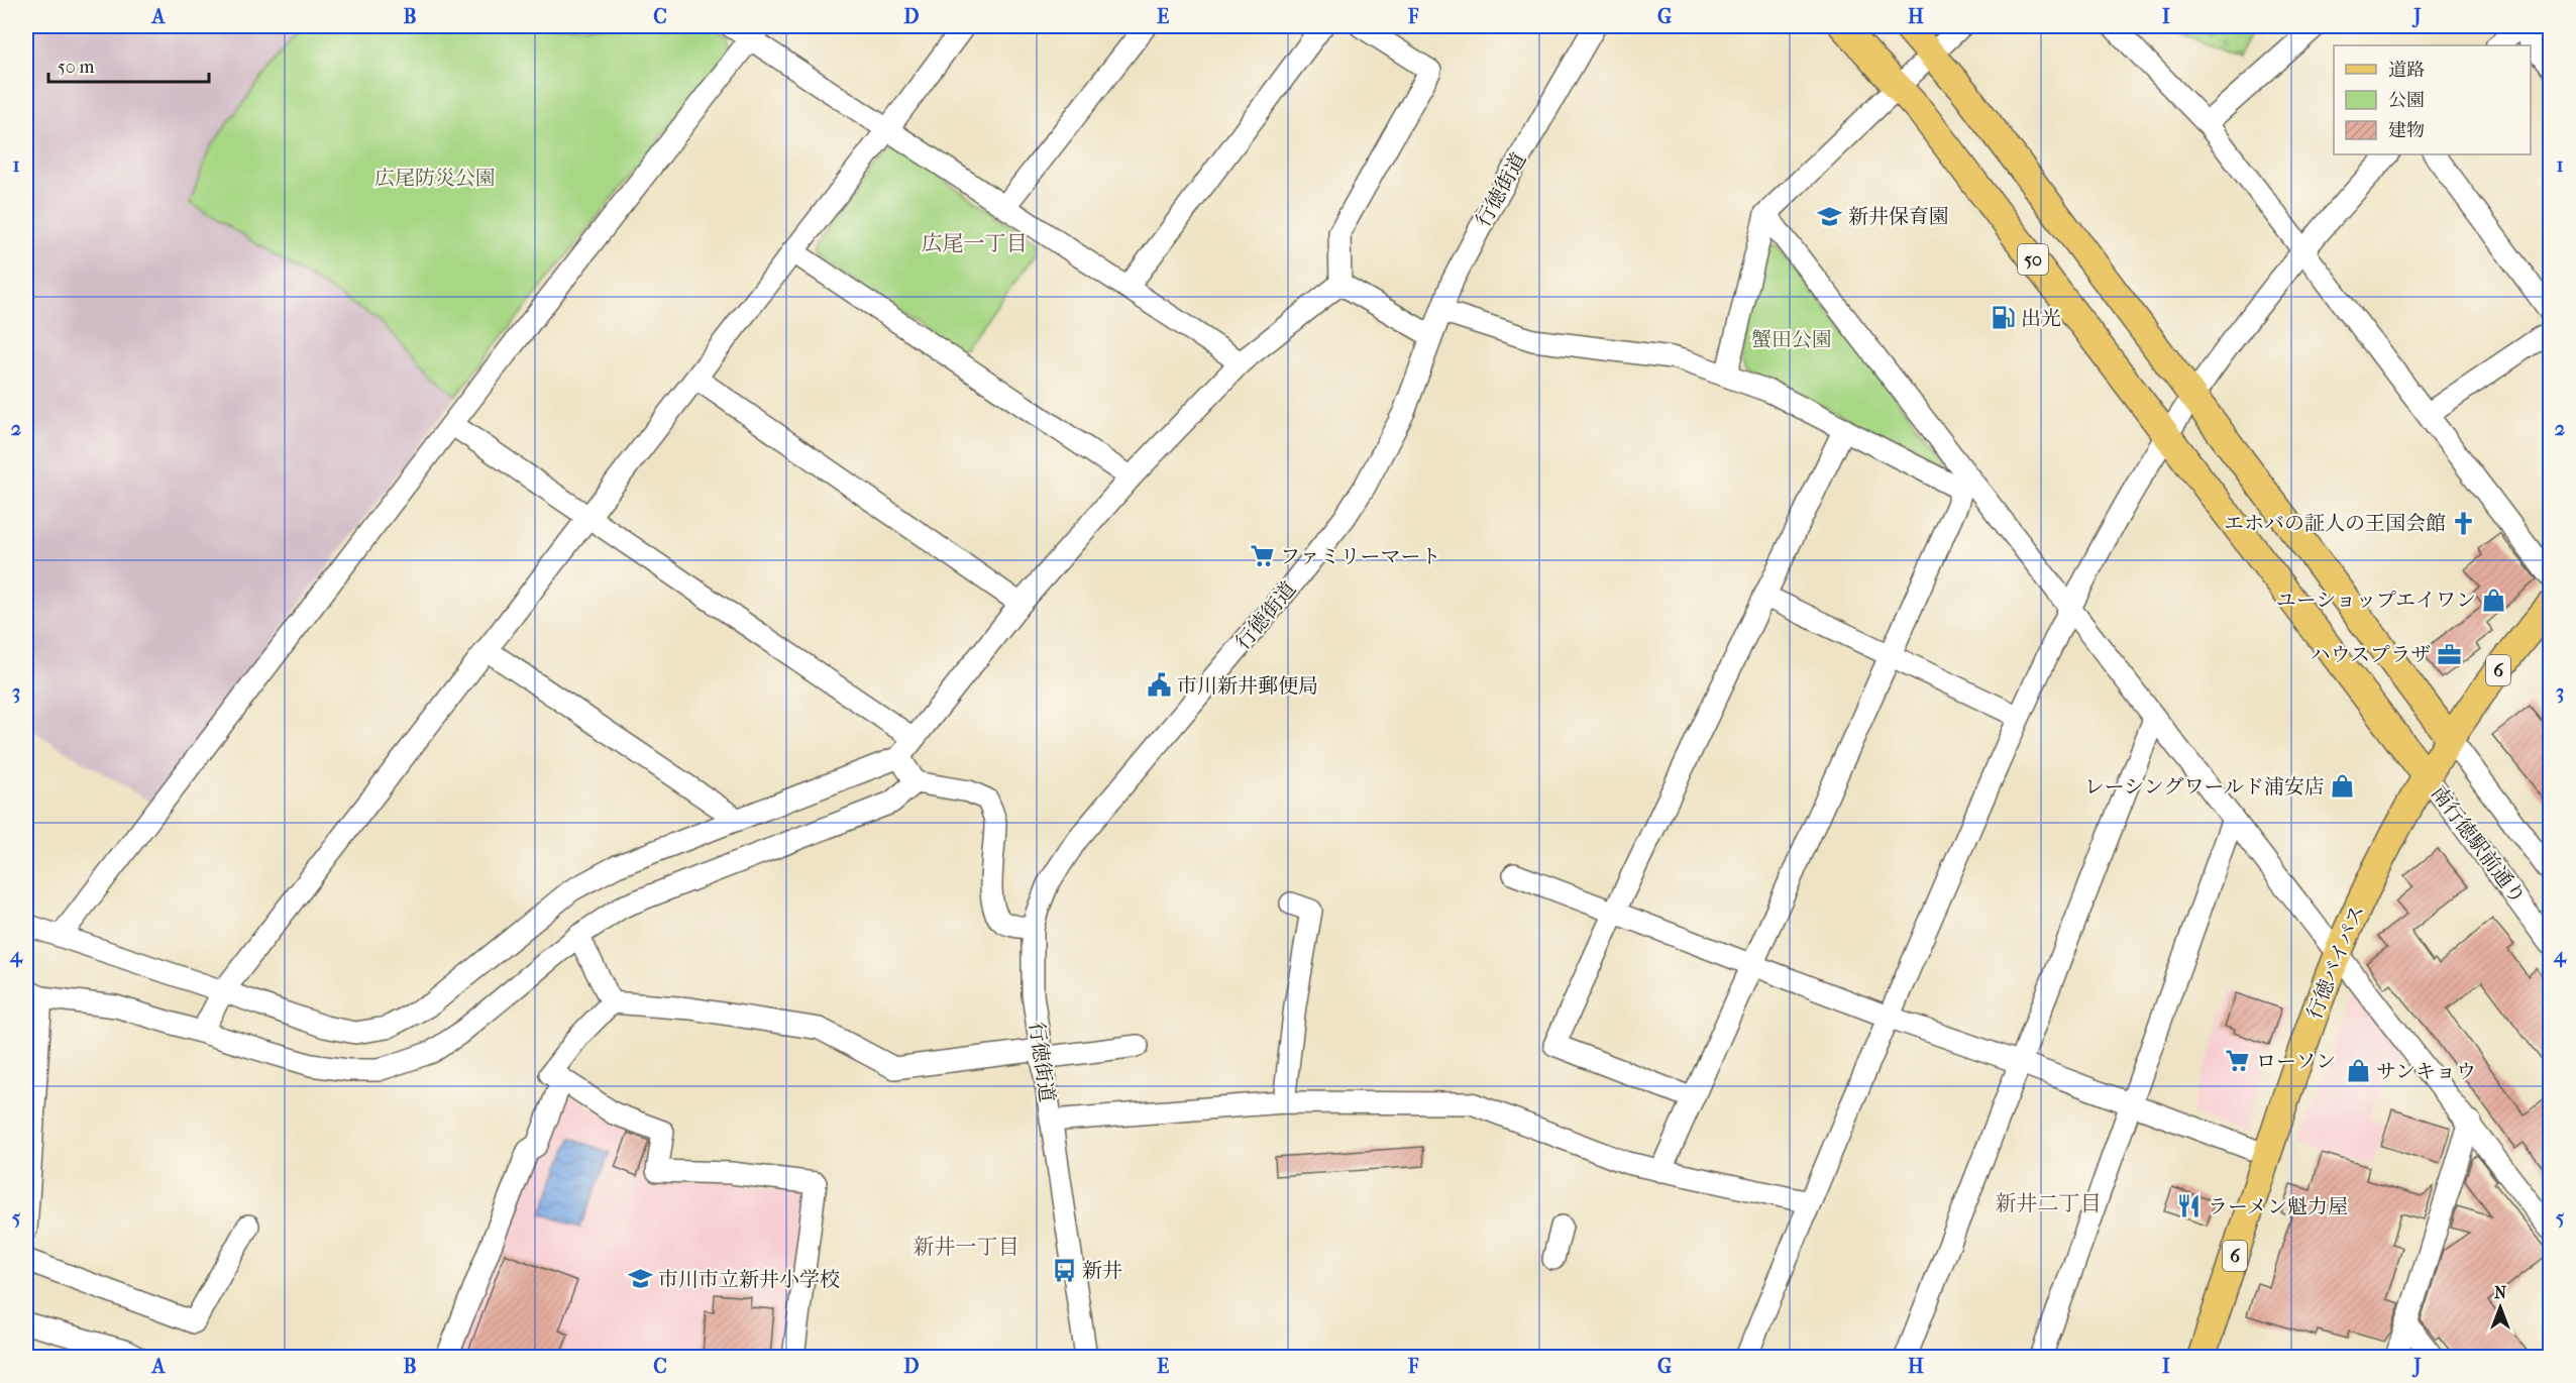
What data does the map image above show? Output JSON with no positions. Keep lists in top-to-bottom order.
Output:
{
  "streets": {
    "main road": ["50", "6", "行徳バイパス"],
    "street": ["行徳街道", "南行徳駅前通り"]
  },
  "crossings": [
    ["50", "南行徳駅前通り"],
    ["50", "行徳バイパス"],
    ["南行徳駅前通り", "行徳バイパス"]
  ],
  "districts": ["広尾一丁目", "新井二丁目", "新井一丁目"],
  "parks": ["広尾防災公園", "蟹田公園"],
  "places": {
    "school or university": ["新井保育園", "市川市立新井小学校"],
    "fuel station": ["出光"],
    "church": ["エホバの証人の王国会館"],
    "supermarket": ["ファミリーマート", "ローソン"],
    "shop": ["ユーショップエイワン", "レーシングワールド浦安店", "サンキョウ"],
    "office": ["ハウスプラザ"],
    "public building": ["市川新井郵便局"],
    "restaurant": ["ラーメン魁力屋"],
    "bus stop": ["新井"]
  },
  "legend": ["道路", "公園", "建物"],
  "scale_bar": "50 m",
  "north": "top",
  "grid": {
    "columns": [
      "A",
      "B",
      "C",
      "D",
      "E",
      "F",
      "G",
      "H",
      "I",
      "J"
    ],
    "rows": [
      "1",
      "2",
      "3",
      "4",
      "5"
    ]
  }
}
